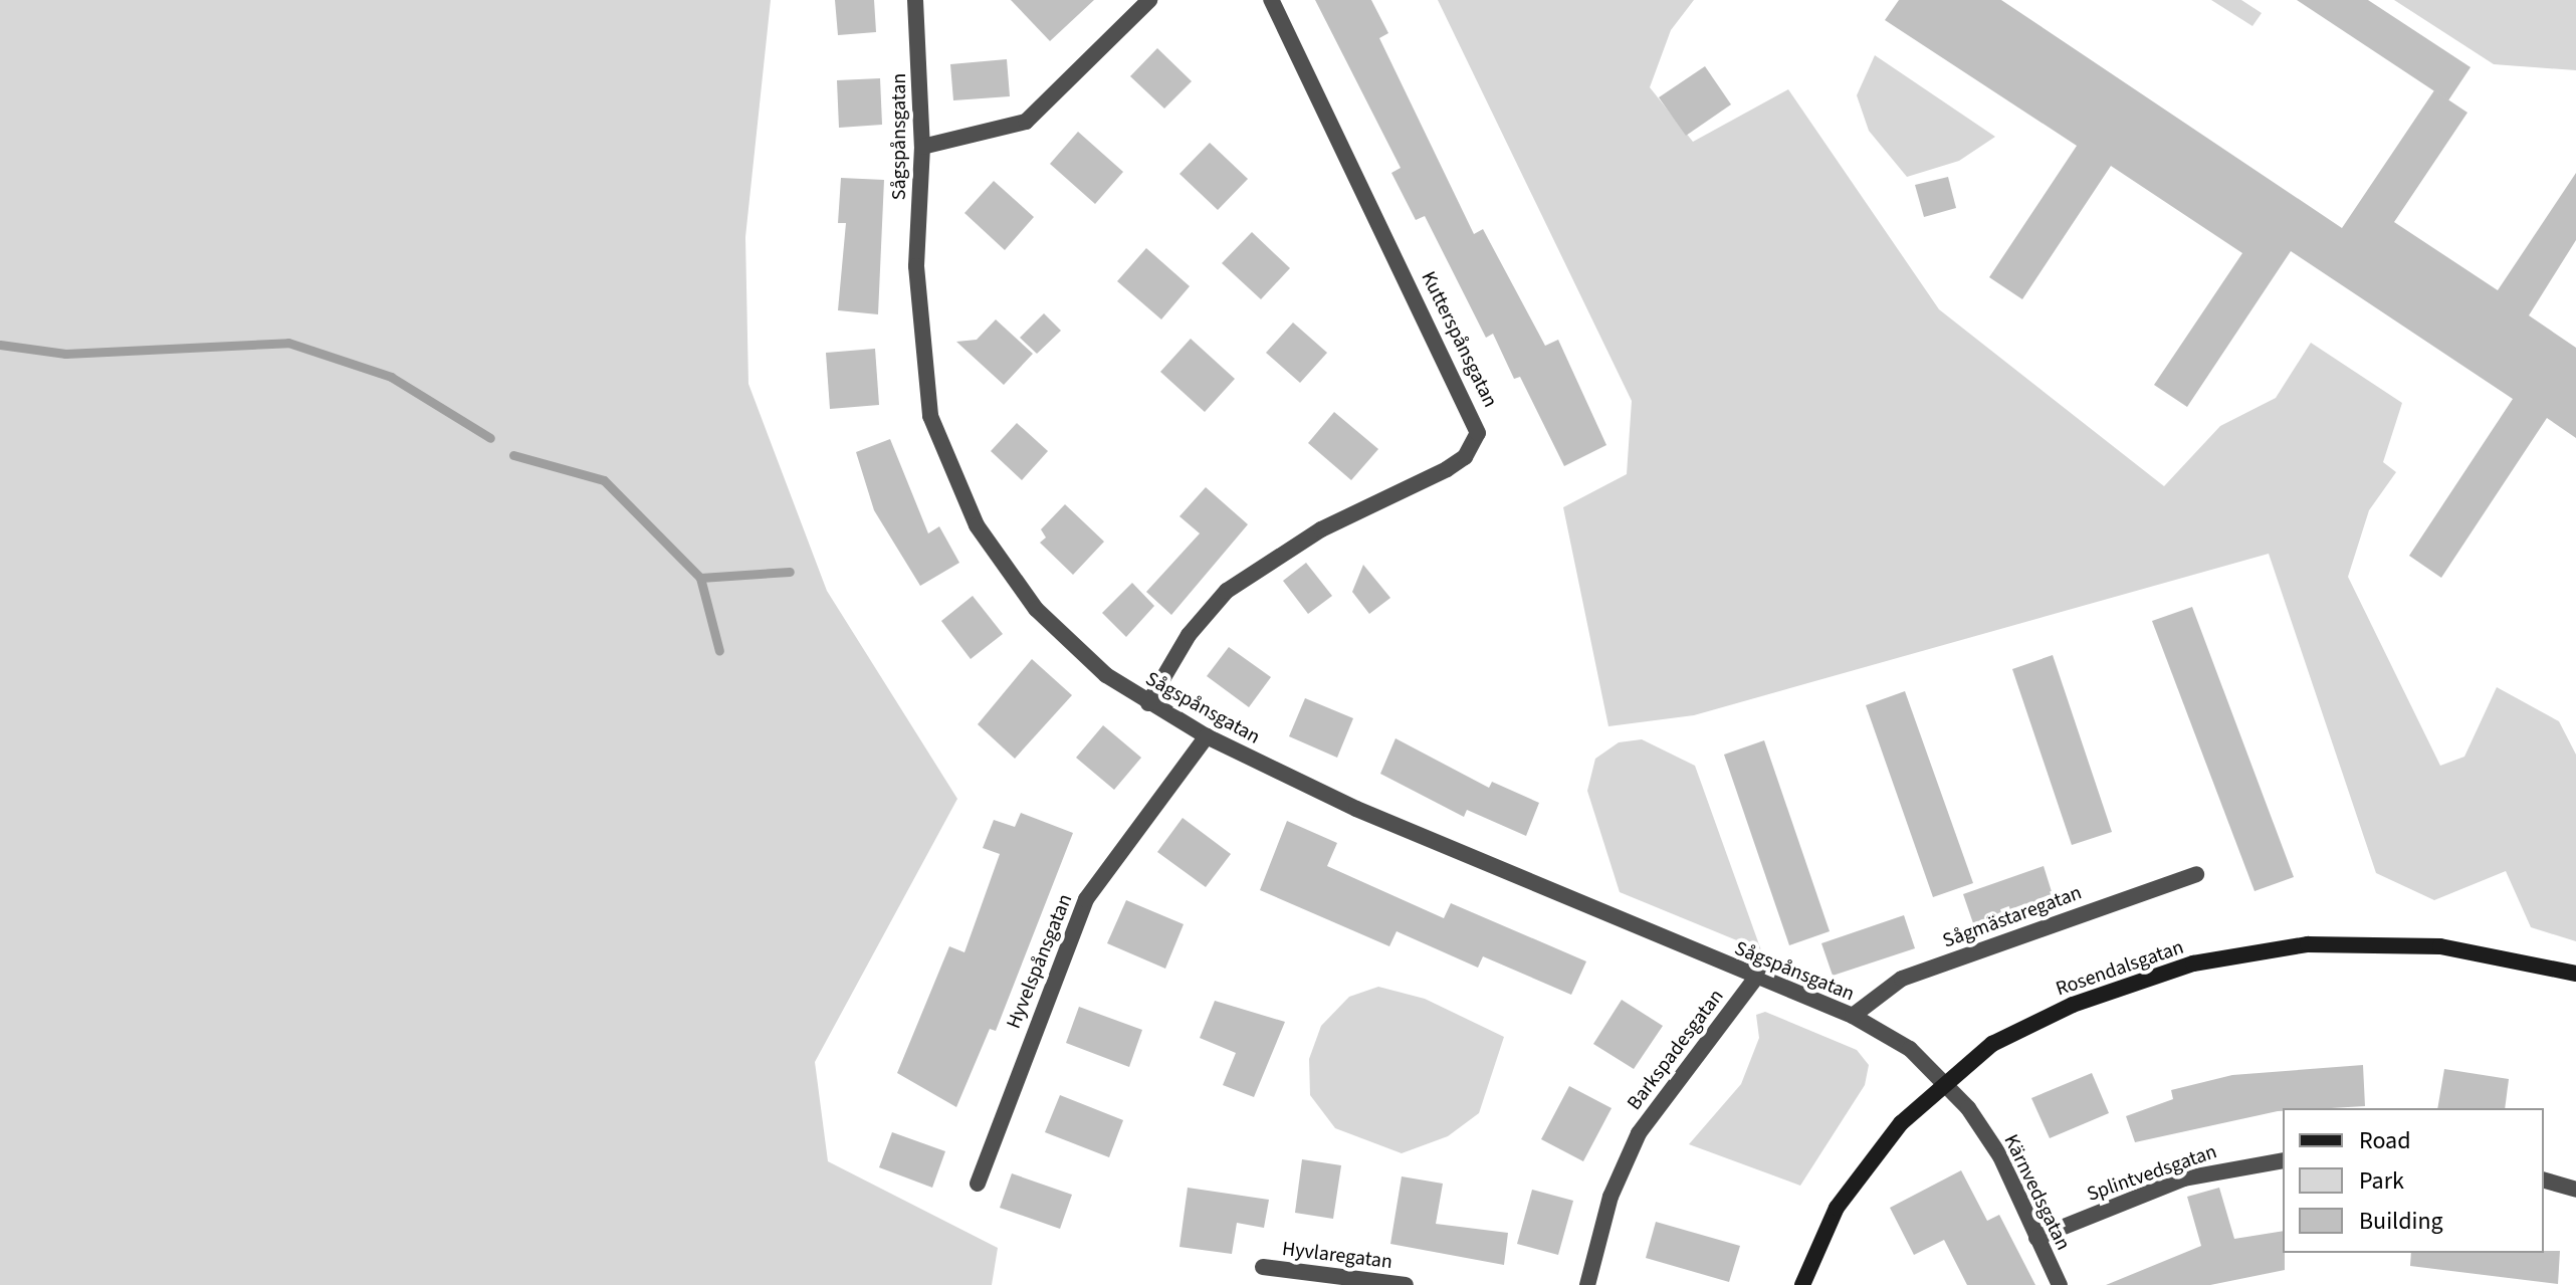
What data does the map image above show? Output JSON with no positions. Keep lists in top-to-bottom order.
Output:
{
  "streets": {
    "street": [
      "Sågspånsgatan",
      "Kutterspånsgatan",
      "Sågmästaregatan",
      "Hyvelspånsgatan",
      "Rosendalsgatan",
      "Barkspadesgatan",
      "Splintvedsgatan",
      "Kärnvedsgatan",
      "Hyvlaregatan"
    ]
  },
  "crossings": [
    ["Sågspånsgatan", "Kutterspånsgatan"],
    ["Sågspånsgatan", "Sågmästaregatan"],
    ["Sågspånsgatan", "Hyvelspånsgatan"],
    ["Sågspånsgatan", "Rosendalsgatan"],
    ["Sågspånsgatan", "Barkspadesgatan"],
    ["Sågspånsgatan", "Kärnvedsgatan"],
    ["Rosendalsgatan", "Kärnvedsgatan"],
    ["Splintvedsgatan", "Kärnvedsgatan"]
  ],
  "legend": ["Road", "Park", "Building"]
}
